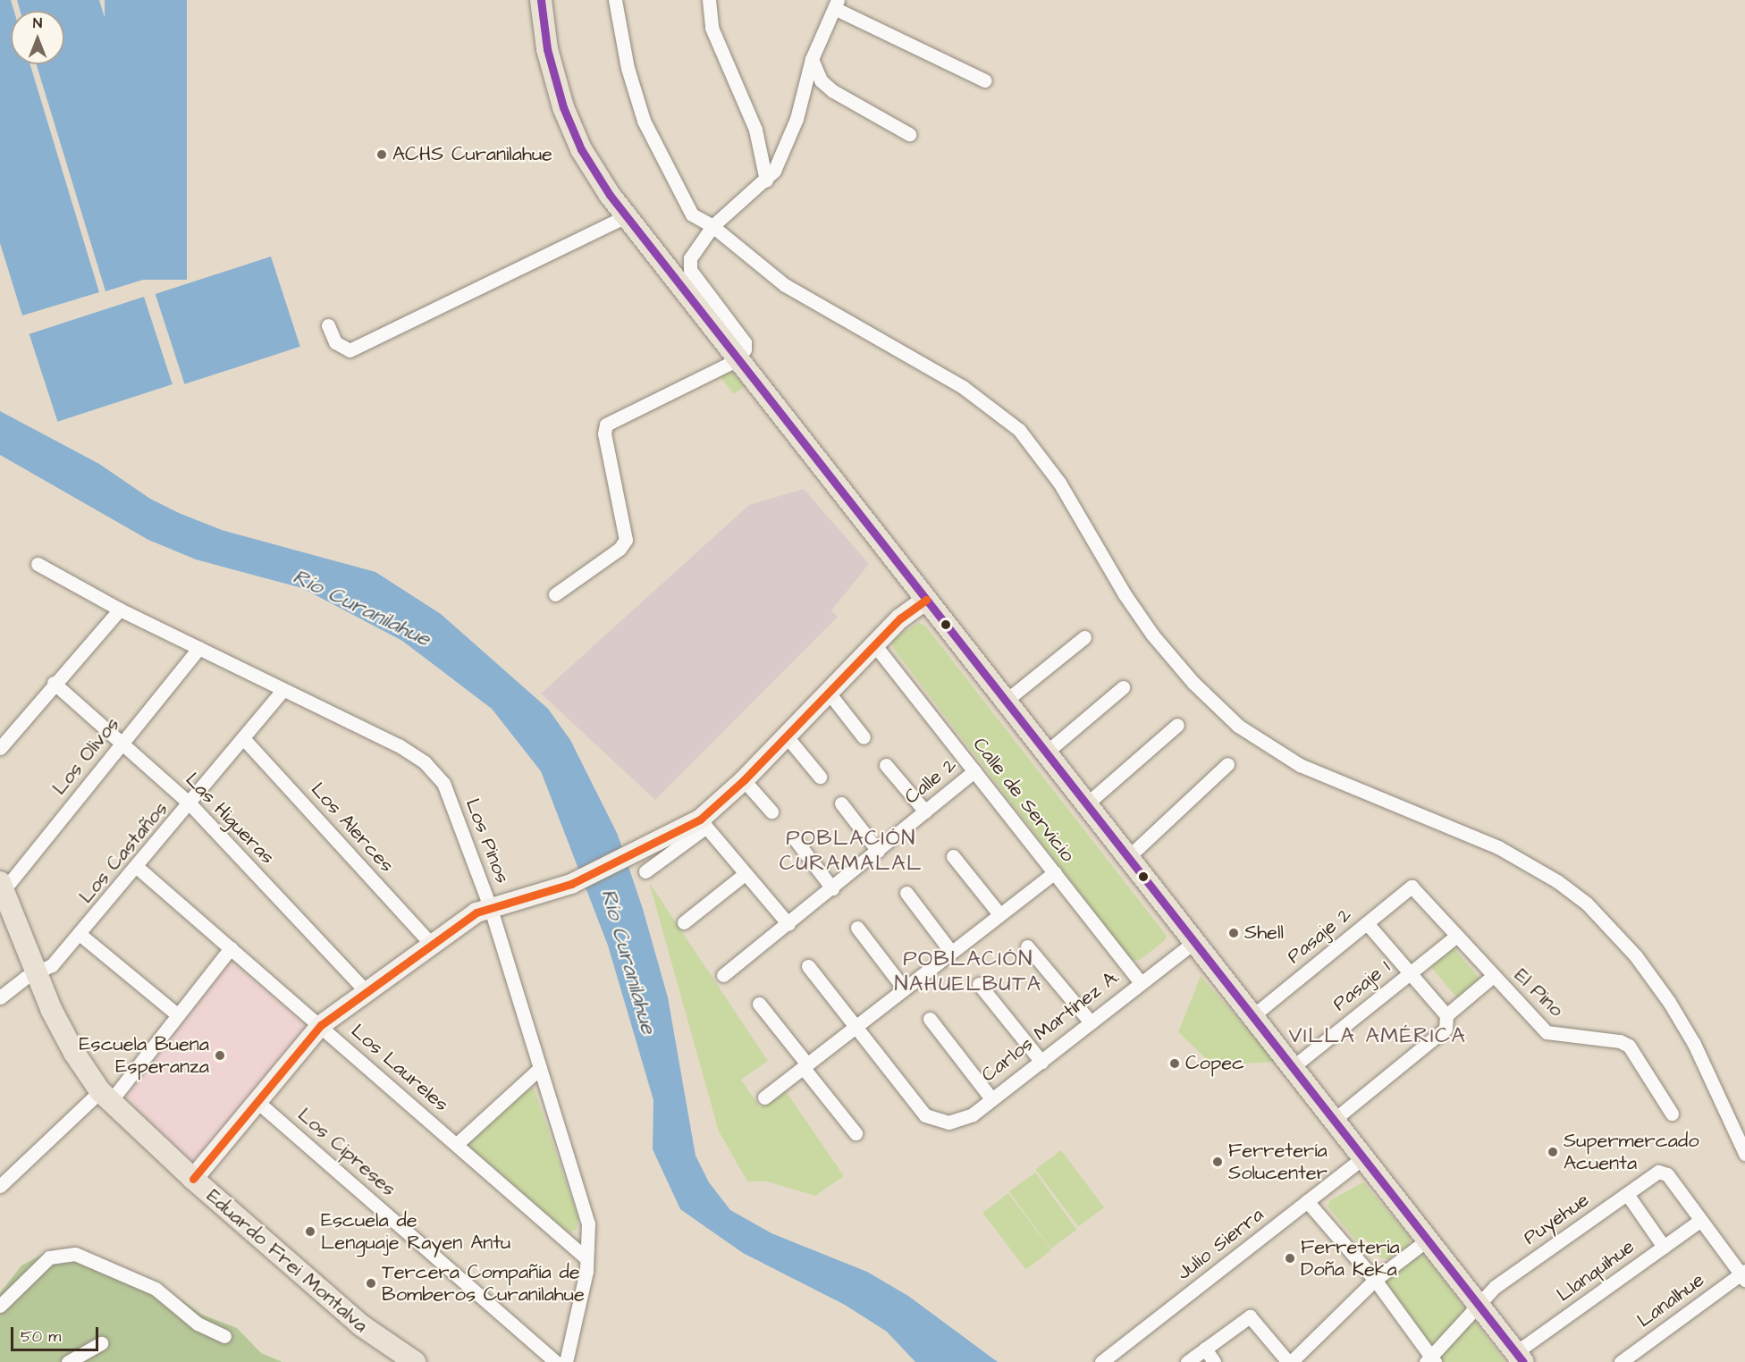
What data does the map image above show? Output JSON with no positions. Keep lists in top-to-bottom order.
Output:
{
  "streets": {
    "main road": ["Eduardo Frei Montalva"],
    "street": [
      "Los Olivos",
      "Calle 2",
      "Calle de Servicio",
      "Las Higueras",
      "Los Alerces",
      "Los Pinos",
      "Los Castaños",
      "Pasaje 2",
      "Pasaje 1",
      "El Pino",
      "Carlos Martínez A.",
      "Los Laureles",
      "Los Cipreses",
      "Puyehue",
      "Julio Sierra",
      "Llanquihue",
      "Lanalhue"
    ]
  },
  "crossings": [
    ["Los Olivos", "Las Higueras"],
    ["Los Olivos", "Los Pinos"],
    ["Los Olivos", "Eduardo Frei Montalva"],
    ["Calle 2", "Calle de Servicio"],
    ["Calle de Servicio", "Carlos Martínez A."],
    ["Las Higueras", "Los Castaños"],
    ["Los Alerces", "Los Castaños"],
    ["Los Pinos", "Los Castaños"],
    ["Los Pinos", "Los Laureles"],
    ["Los Castaños", "Los Laureles"],
    ["Los Castaños", "Eduardo Frei Montalva"],
    ["Pasaje 2", "El Pino"],
    ["Pasaje 1", "El Pino"],
    ["Puyehue", "Llanquihue"]
  ],
  "districts": ["POBLACIÓN CURAMALAL", "POBLACIÓN NAHUELBUTA", "VILLA AMÉRICA"],
  "water": ["Río Curanilahue"],
  "places": [
    "ACHS Curanilahue",
    "Shell",
    "Escuela Buena Esperanza",
    "Copec",
    "Supermercado Acuenta",
    "Ferretería Solucenter",
    "Escuela de Lenguaje Rayen Antu",
    "Ferreteria Doña Keka",
    "Tercera Compañía de Bomberos Curanilahue"
  ],
  "scale_bar": "50 m",
  "north": "top"
}
